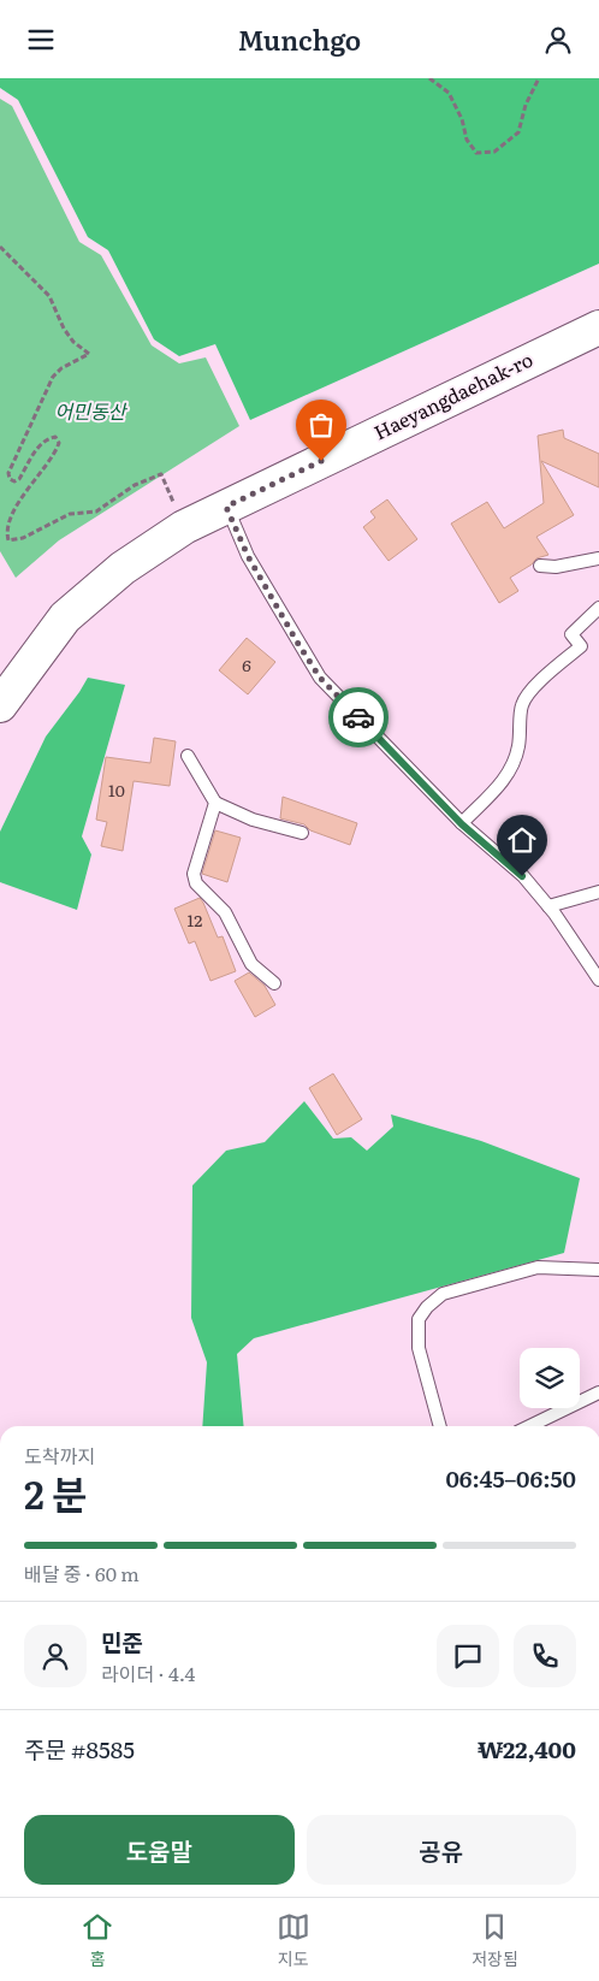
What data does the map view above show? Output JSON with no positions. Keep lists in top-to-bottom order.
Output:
{
  "streets": {
    "street": ["Haeyangdaehak-ro"]
  },
  "parks": ["어민동산"],
  "house_numbers": ["6", "10", "12"],
  "page": {
    "header": "Munchgo",
    "heading": ["2 분", "도착까지", "06:45–06:50"],
    "panel": [
      "민준",
      "라이더 · 4.4",
      "주문 #8585",
      "₩22,400"
    ],
    "bar": "배달 중 · 60 m",
    "buttons": ["도움말", "공유"],
    "tabs": ["홈", "지도", "저장됨"]
  }
}
